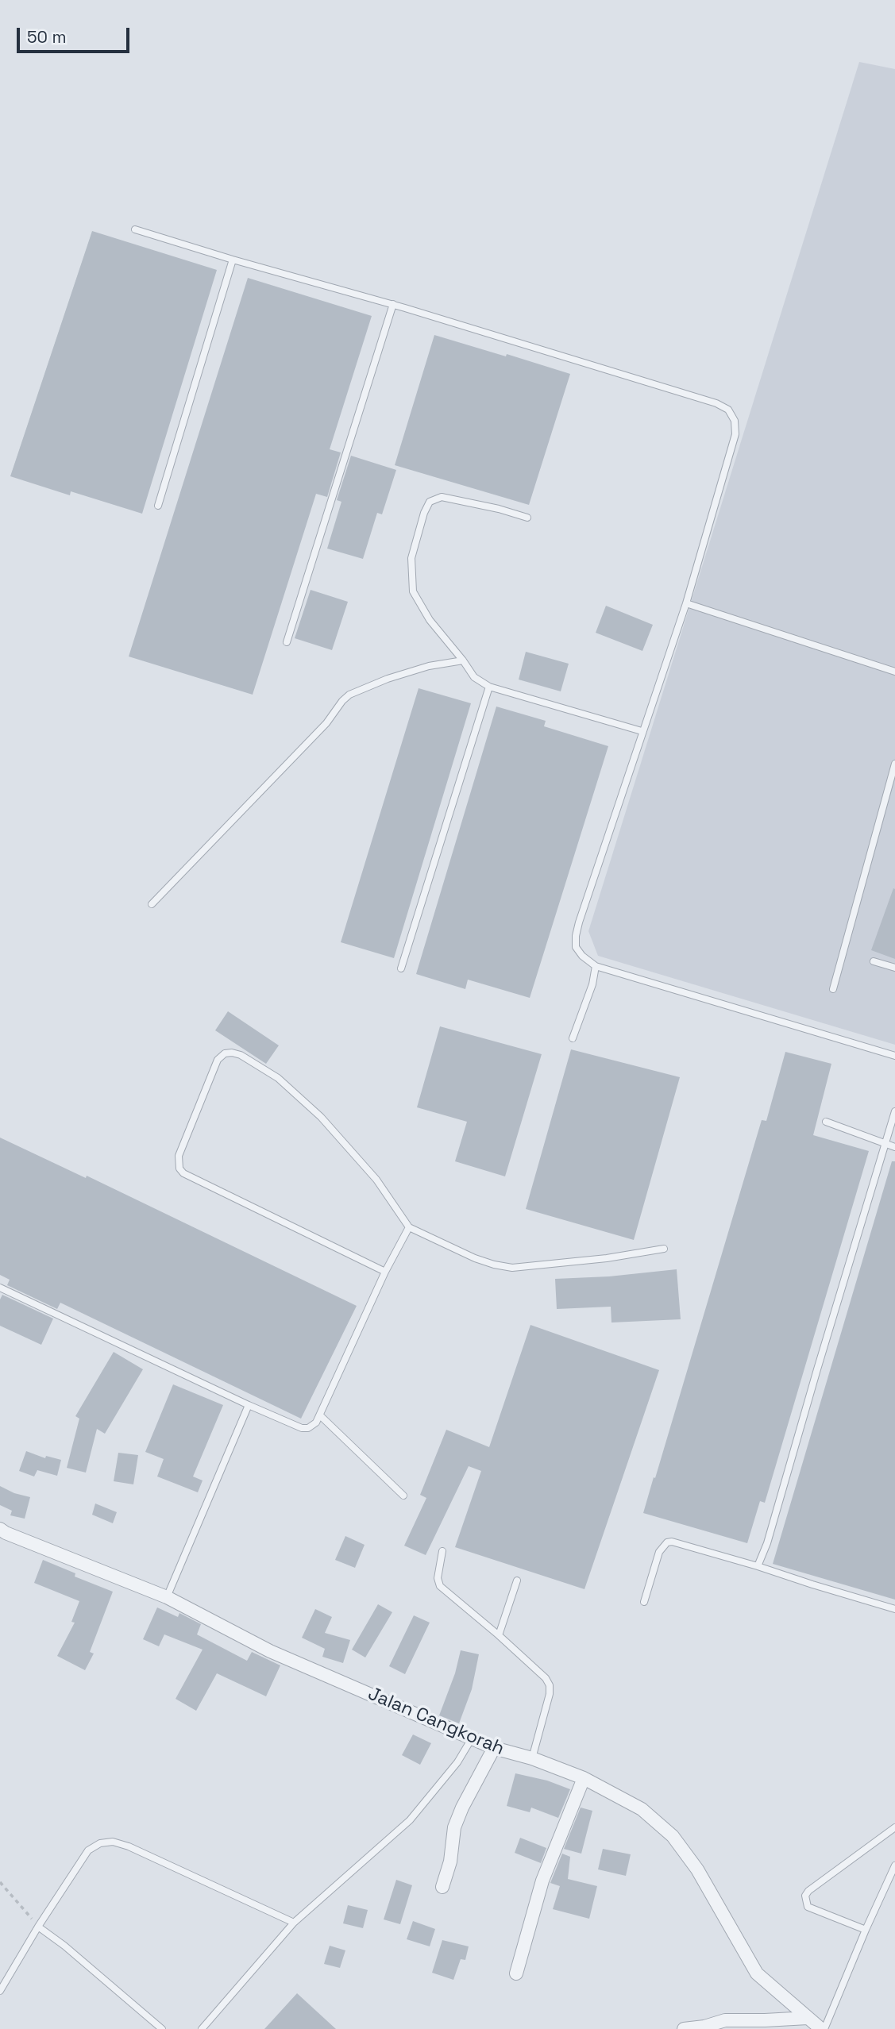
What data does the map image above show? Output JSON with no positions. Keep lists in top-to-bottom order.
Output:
{
  "streets": {
    "street": ["Jalan Cangkorah"]
  },
  "scale_bar": "50 m"
}
